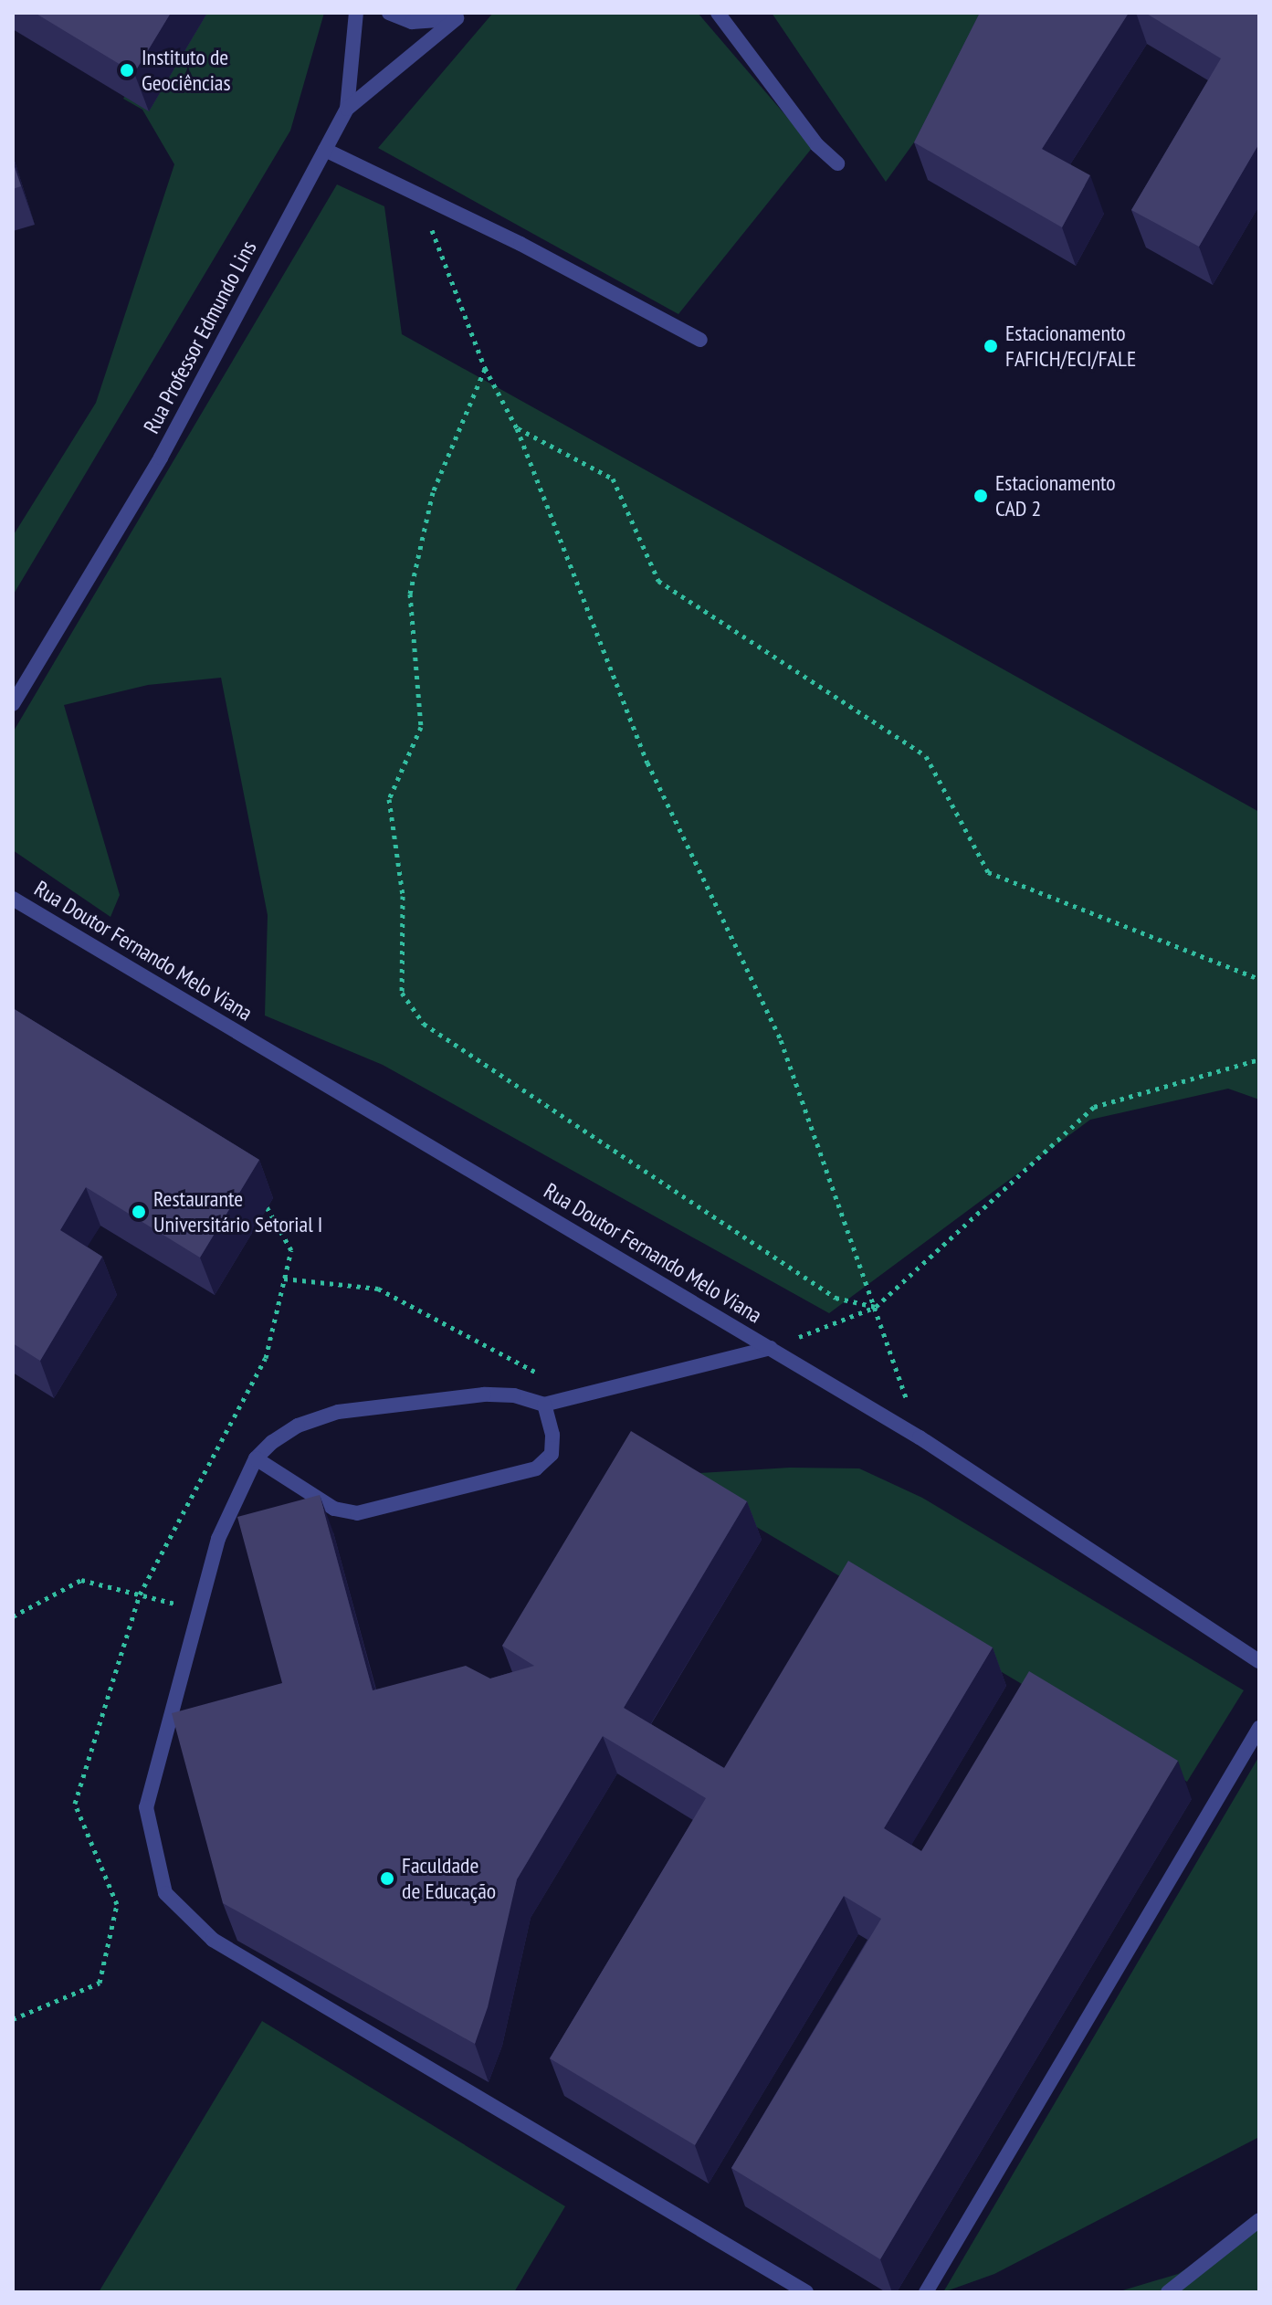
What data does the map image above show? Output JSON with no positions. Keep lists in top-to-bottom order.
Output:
{
  "streets": {
    "street": ["Rua Professor Edmundo Lins", "Rua Doutor Fernando Melo Viana"]
  },
  "places": [
    "Instituto de Geociências",
    "Estacionamento FAFICH/ECI/FALE",
    "Estacionamento CAD 2",
    "Restaurante Universitário Setorial I",
    "Faculdade de Educação"
  ]
}
